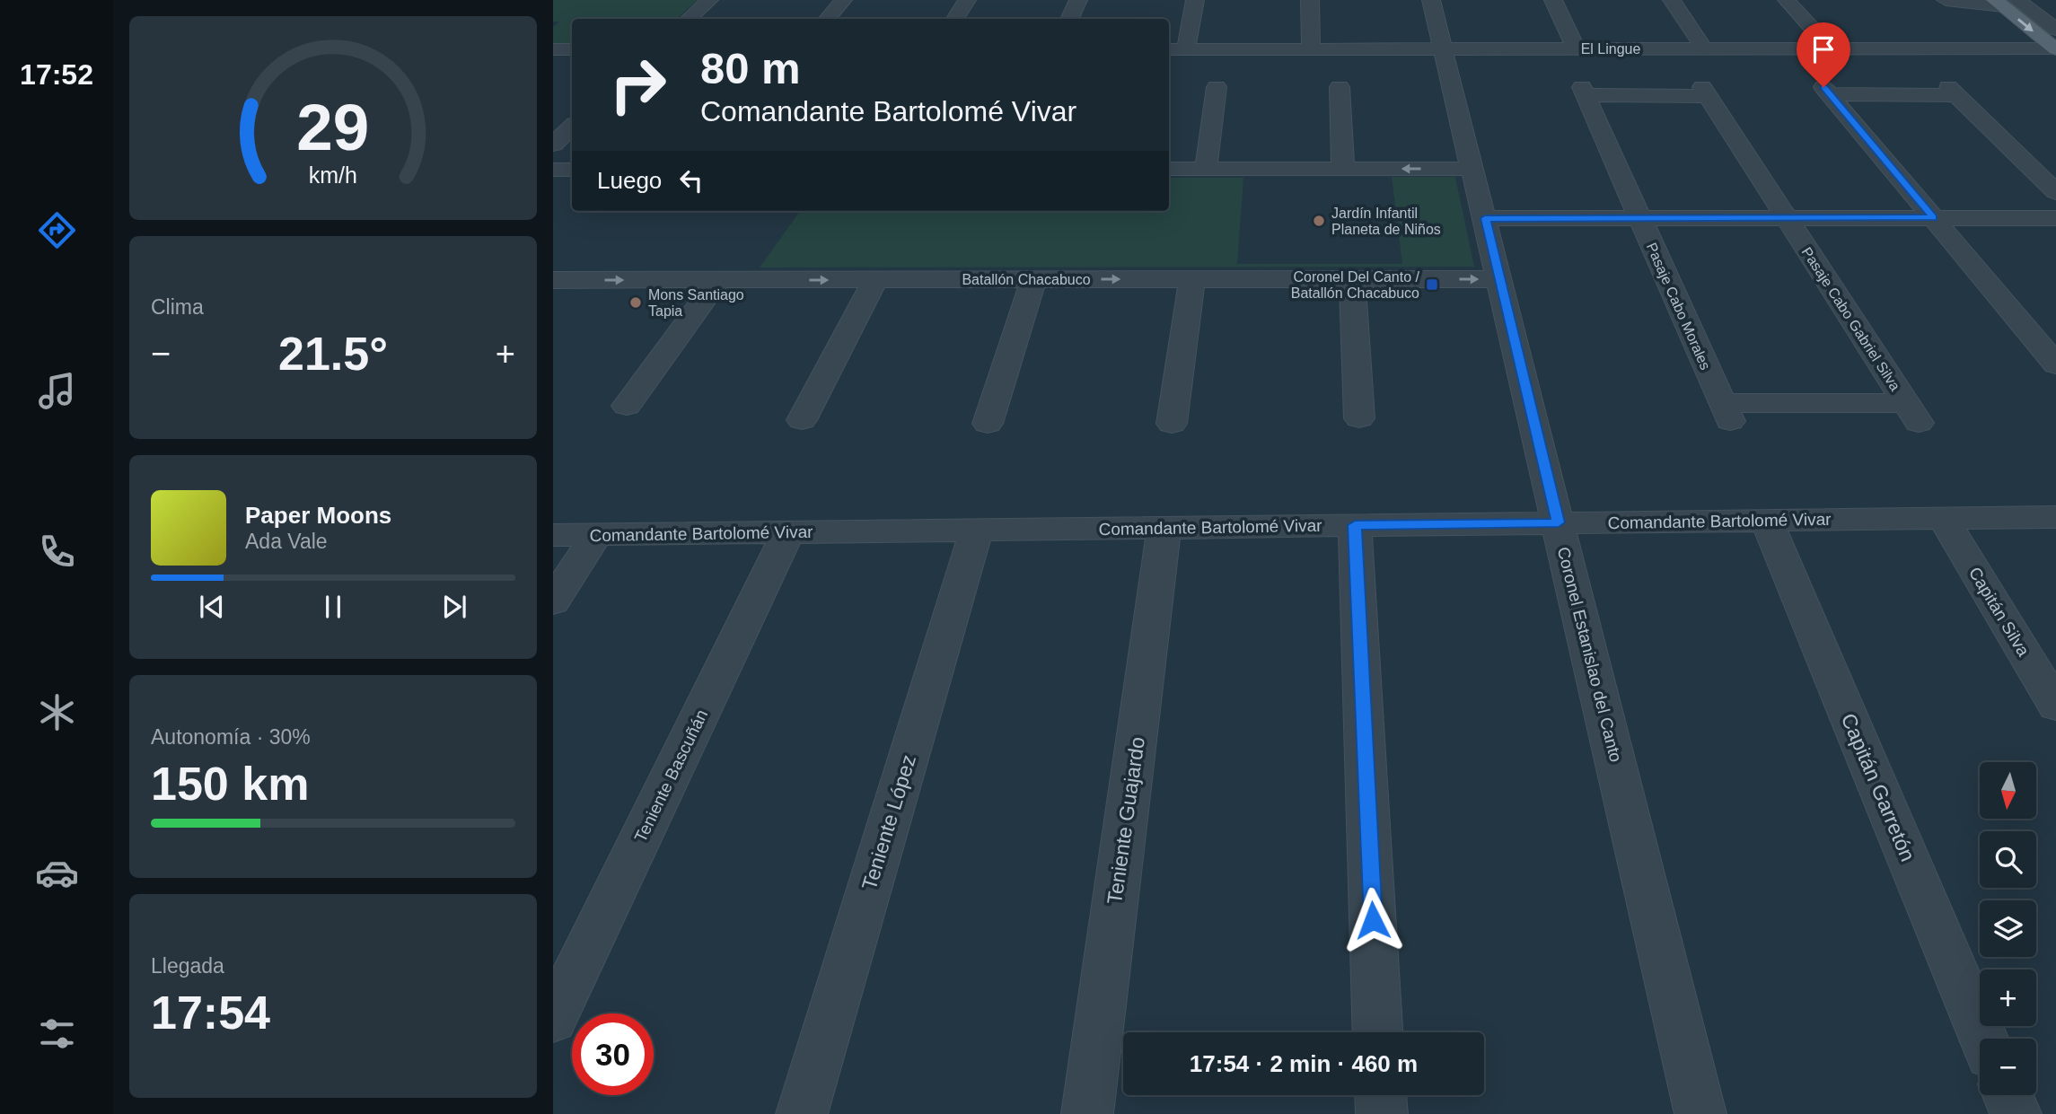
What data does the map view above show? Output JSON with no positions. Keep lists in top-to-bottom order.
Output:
{
  "streets": {
    "street": [
      "El Lingue",
      "Batallón Chacabuco",
      "Pasaje Cabo Morales",
      "Pasaje Cabo Gabriel Silva",
      "Comandante Bartolomé Vivar",
      "Capitán Silva",
      "Coronel Estanislao del Canto",
      "Teniente Bascuñán",
      "Capitán Garretón",
      "Teniente Guajardo",
      "Teniente López"
    ]
  },
  "crossings": [
    ["El Lingue", "Coronel Estanislao del Canto"],
    ["Batallón Chacabuco", "Coronel Estanislao del Canto"],
    ["Pasaje Cabo Morales", "Pasaje Cabo Gabriel Silva"],
    ["Comandante Bartolomé Vivar", "Capitán Silva"],
    ["Comandante Bartolomé Vivar", "Coronel Estanislao del Canto"],
    ["Comandante Bartolomé Vivar", "Teniente Bascuñán"],
    ["Comandante Bartolomé Vivar", "Capitán Garretón"],
    ["Comandante Bartolomé Vivar", "Teniente Guajardo"],
    ["Comandante Bartolomé Vivar", "Teniente López"]
  ],
  "places": {
    "other": ["Jardín Infantil Planeta de Niños", "Mons Santiago Tapia"],
    "transit": ["Coronel Del Canto / Batallón Chacabuco"]
  },
  "north": "bottom",
  "page": {
    "tabs": "17:52",
    "turn": ["80 m", "Comandante Bartolomé Vivar"],
    "then": "Luego",
    "tile": [
      "Clima",
      ["Autonomía · 30%", "150 km"],
      ["Llegada", "17:54"]
    ],
    "heat": ["−", "21.5°", "+"],
    "song": ["Paper Moons", "Ada Vale"],
    "map_buttons": ["+", "−"],
    "limit": "30",
    "trip": "17:54 · 2 min · 460 m",
    "gauge": ["29", "km/h"]
  }
}
